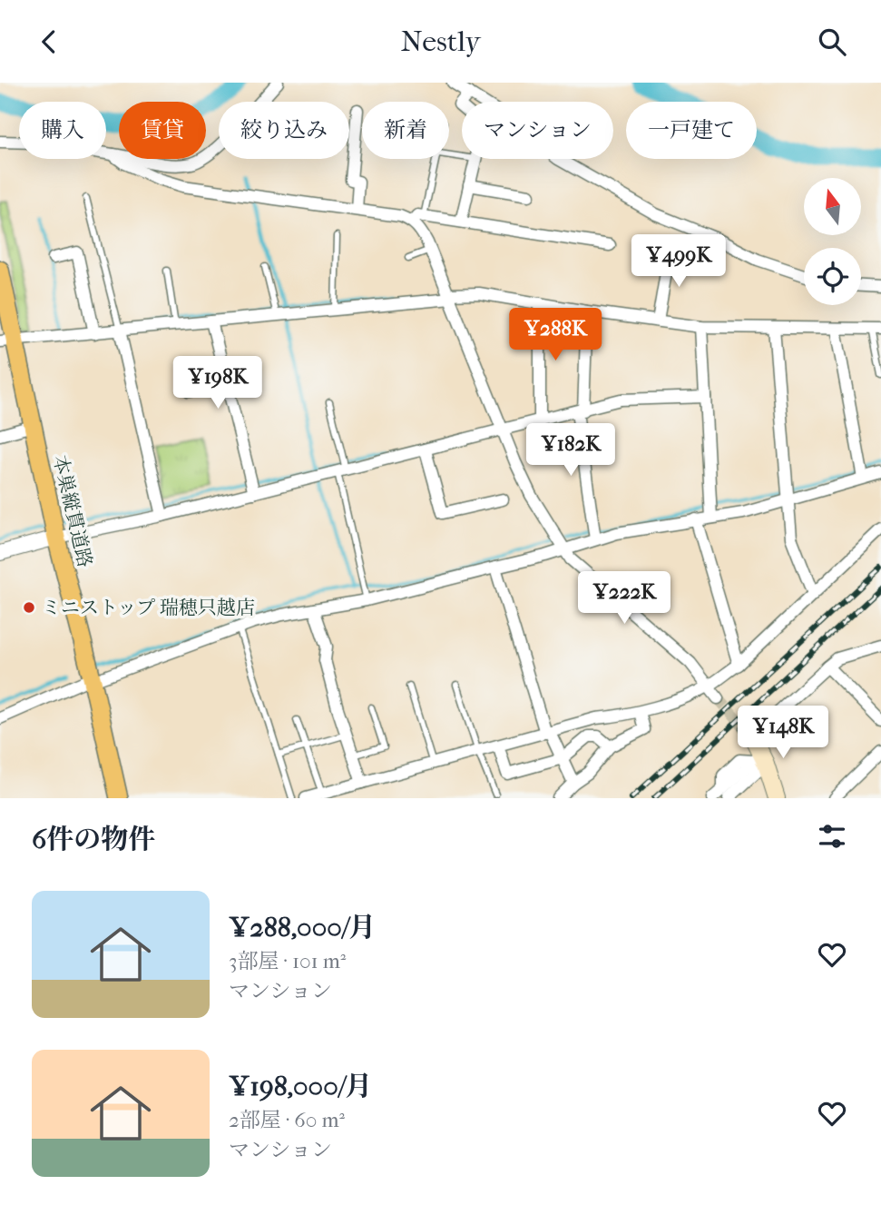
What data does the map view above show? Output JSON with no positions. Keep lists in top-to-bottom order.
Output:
{
  "streets": {
    "main road": ["本巣縦貫道路"]
  },
  "places": ["ミニストップ 瑞穂只越店"],
  "north": "top",
  "page": {
    "header": "Nestly",
    "chip": [
      "購入",
      "賃貸",
      "絞り込み",
      "新着",
      "マンション",
      "一戸建て"
    ],
    "price": [
      "¥499K",
      "¥288K",
      "¥198K",
      "¥182K",
      "¥222K",
      "¥148K"
    ],
    "heading": "6件の物件",
    "list": [
      {
        "name": "¥288,000/月",
        "note": "3部屋 · 101 m² · マンション"
      },
      {
        "name": "¥198,000/月",
        "note": "2部屋 · 60 m² · マンション"
      }
    ]
  }
}
